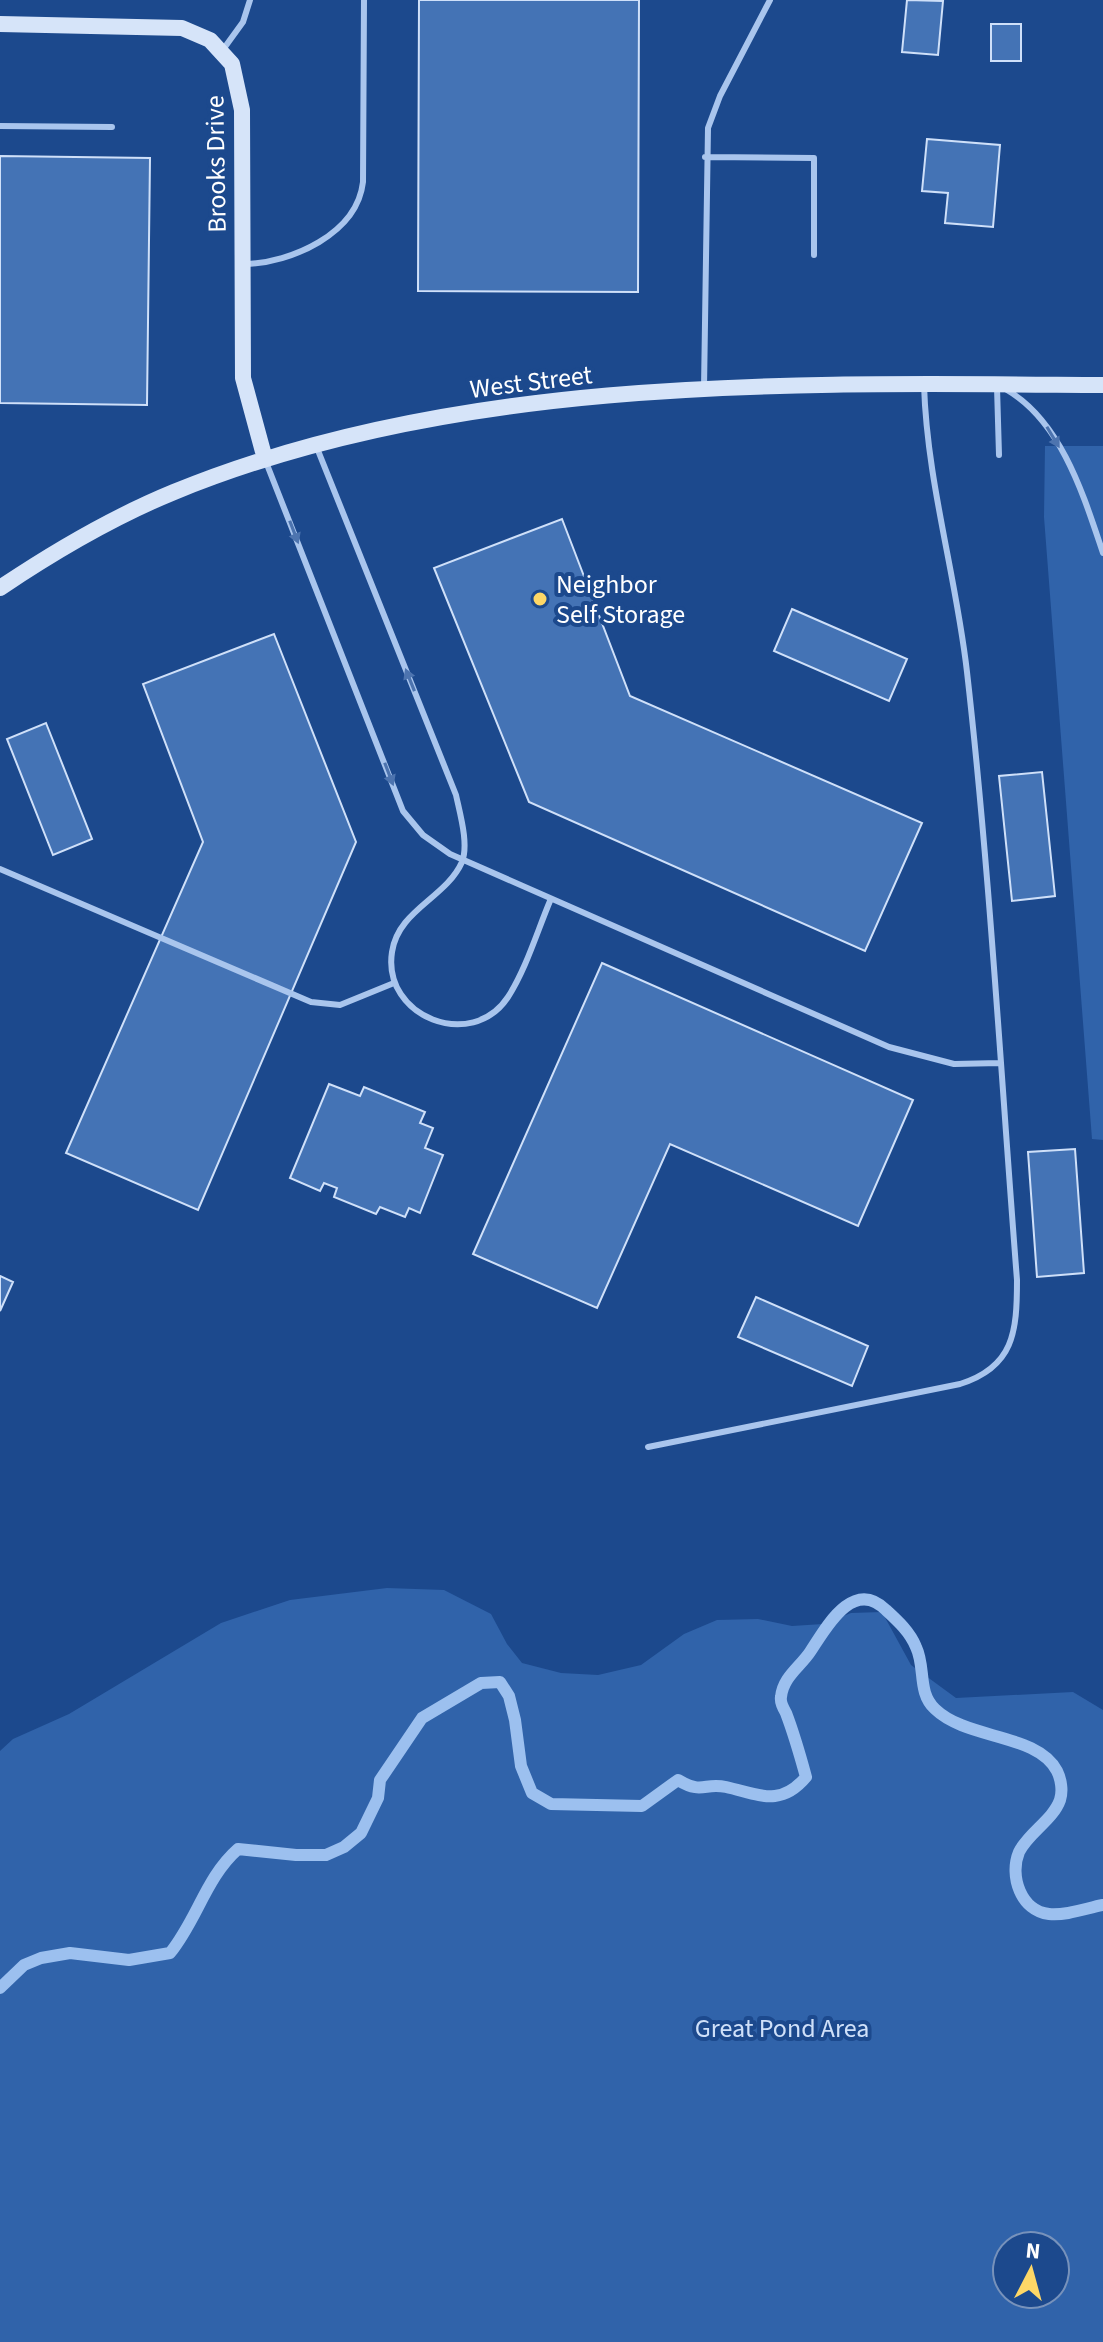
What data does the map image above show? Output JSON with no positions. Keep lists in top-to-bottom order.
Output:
{
  "streets": {
    "main road": ["Brooks Drive", "West Street"]
  },
  "crossings": [
    ["Brooks Drive", "West Street"]
  ],
  "parks": ["Great Pond Area"],
  "places": ["Neighbor Self Storage"],
  "north": "top"
}
